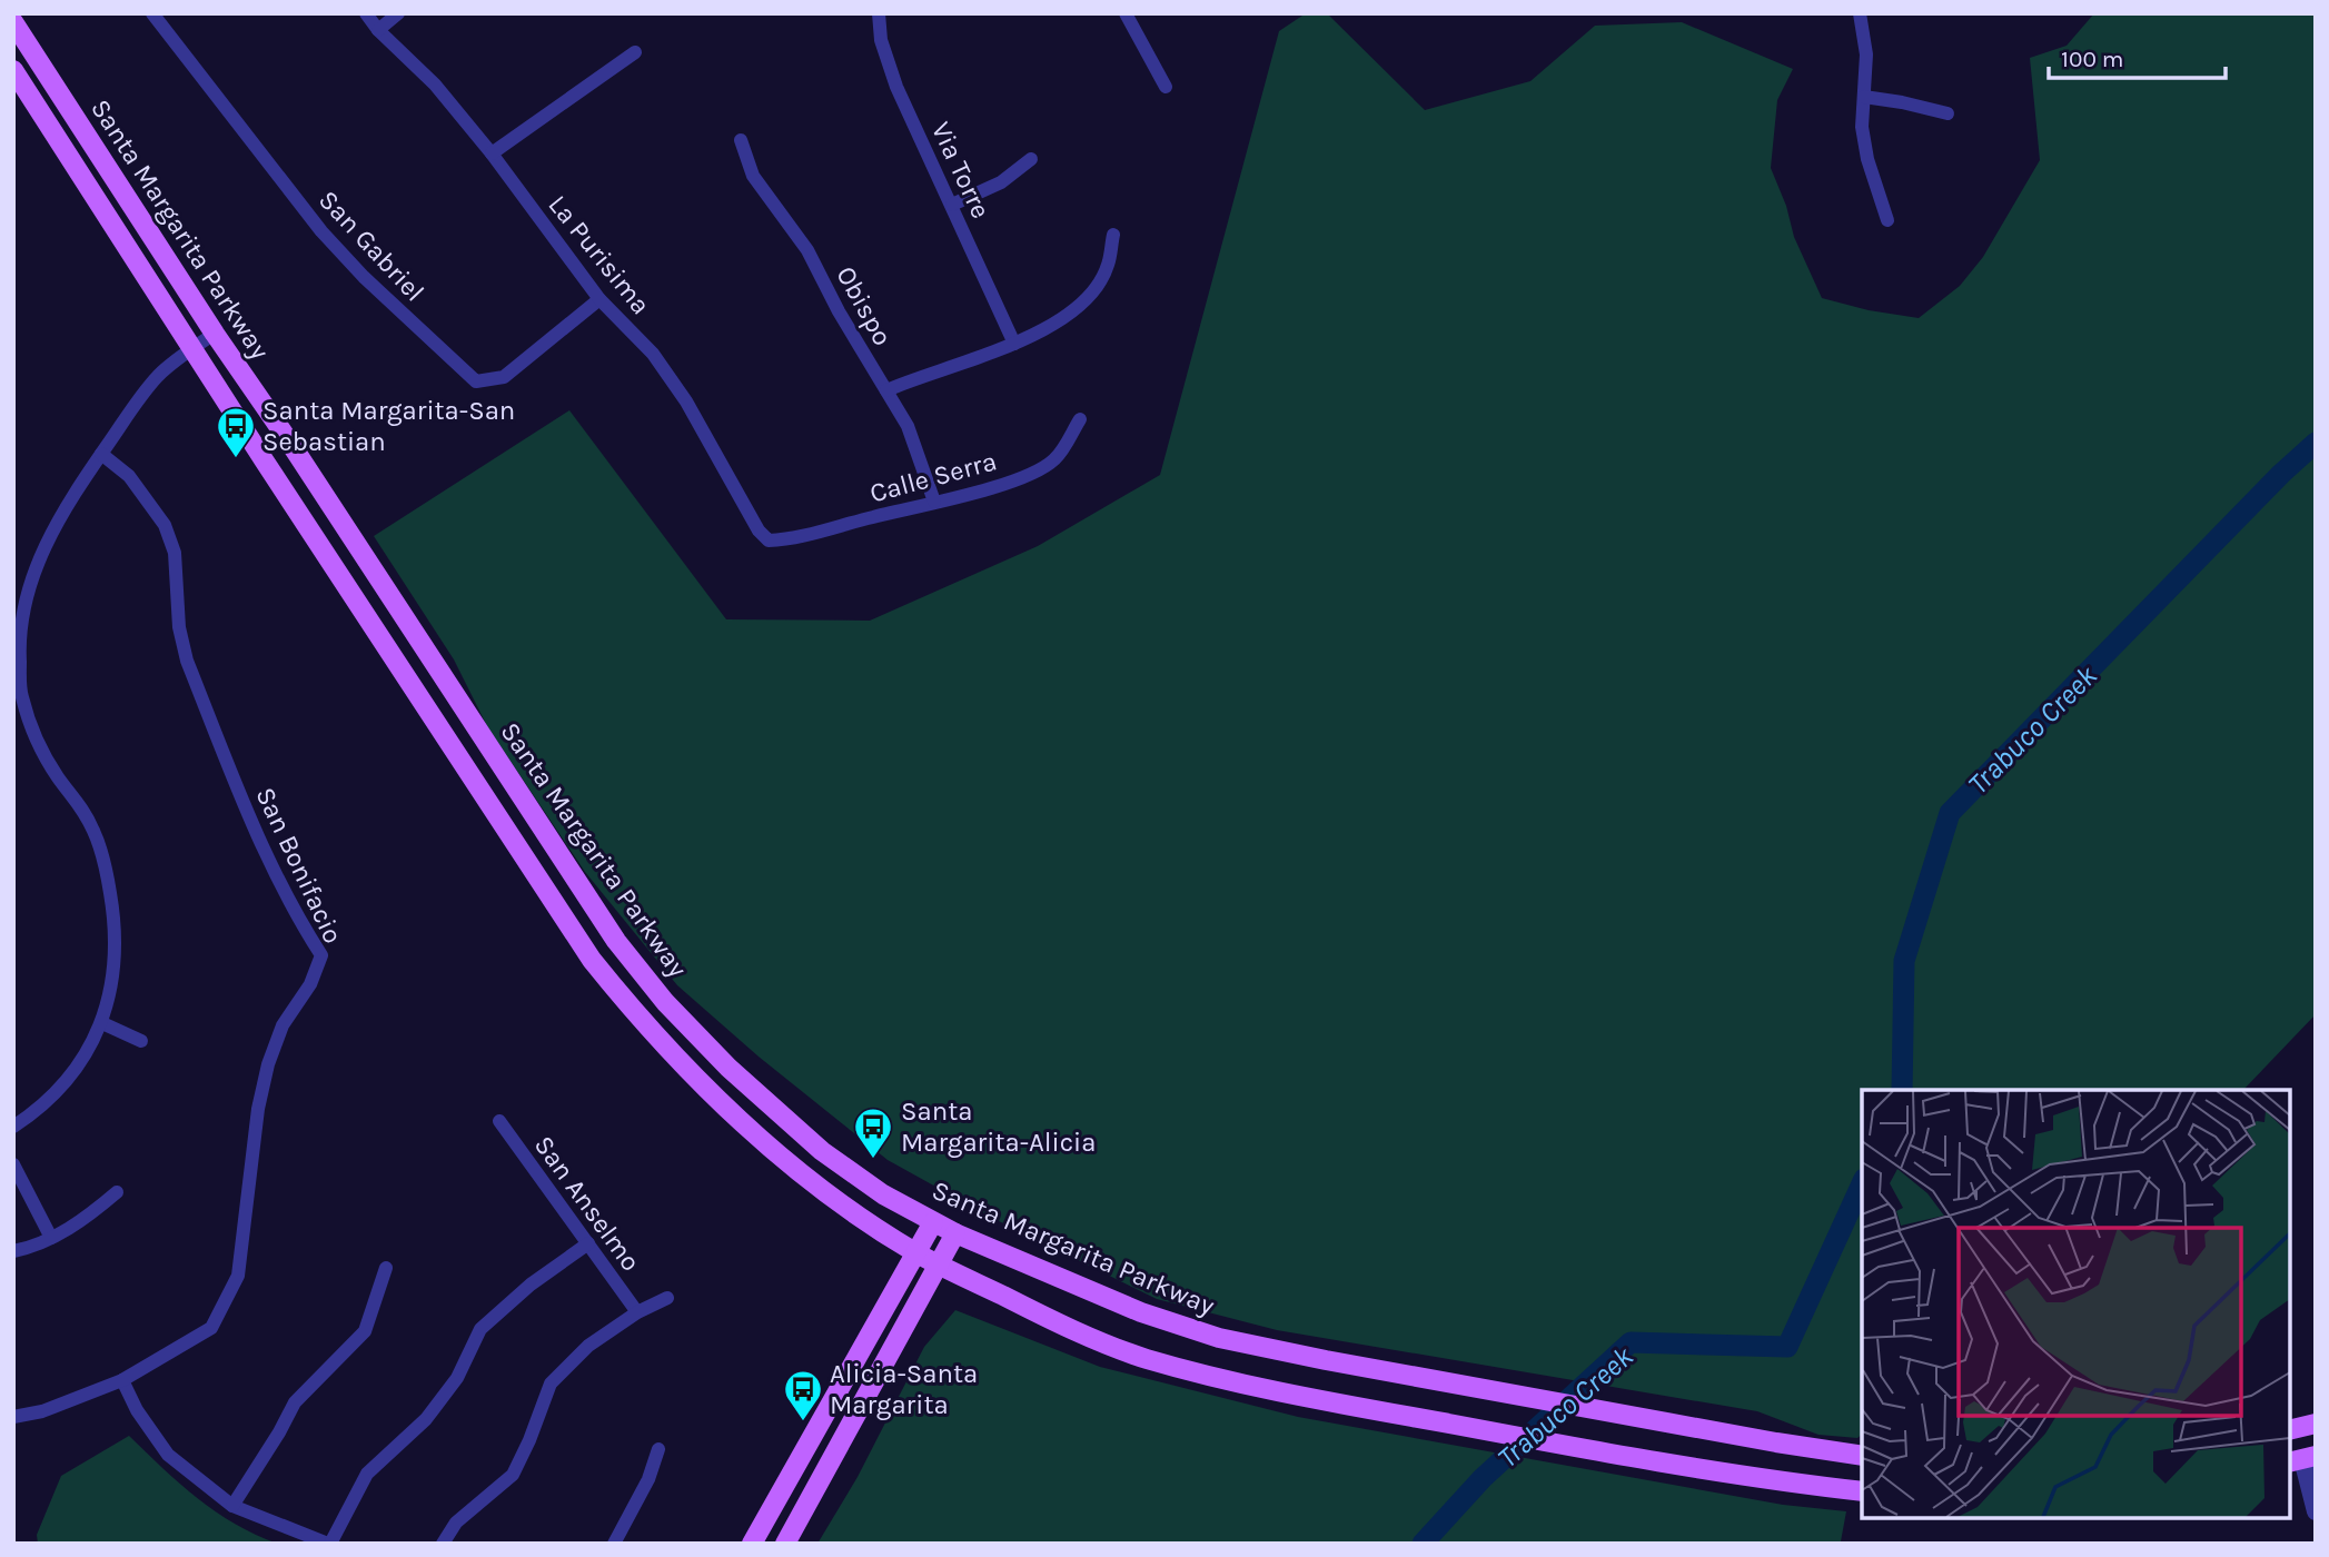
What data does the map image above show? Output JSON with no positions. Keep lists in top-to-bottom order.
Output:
{
  "streets": {
    "main road": ["Santa Margarita Parkway"],
    "street": [
      "Via Torre",
      "San Gabriel",
      "La Purisima",
      "Obispo",
      "Calle Serra",
      "San Bonifacio",
      "San Anselmo"
    ]
  },
  "crossings": [
    ["San Gabriel", "La Purisima"],
    ["La Purisima", "Calle Serra"],
    ["Obispo", "Calle Serra"]
  ],
  "water": ["Trabuco Creek"],
  "places": {
    "bus stop": ["Santa Margarita-San Sebastian", "Santa Margarita-Alicia", "Alicia-Santa Margarita"]
  },
  "scale_bar": "100 m"
}
